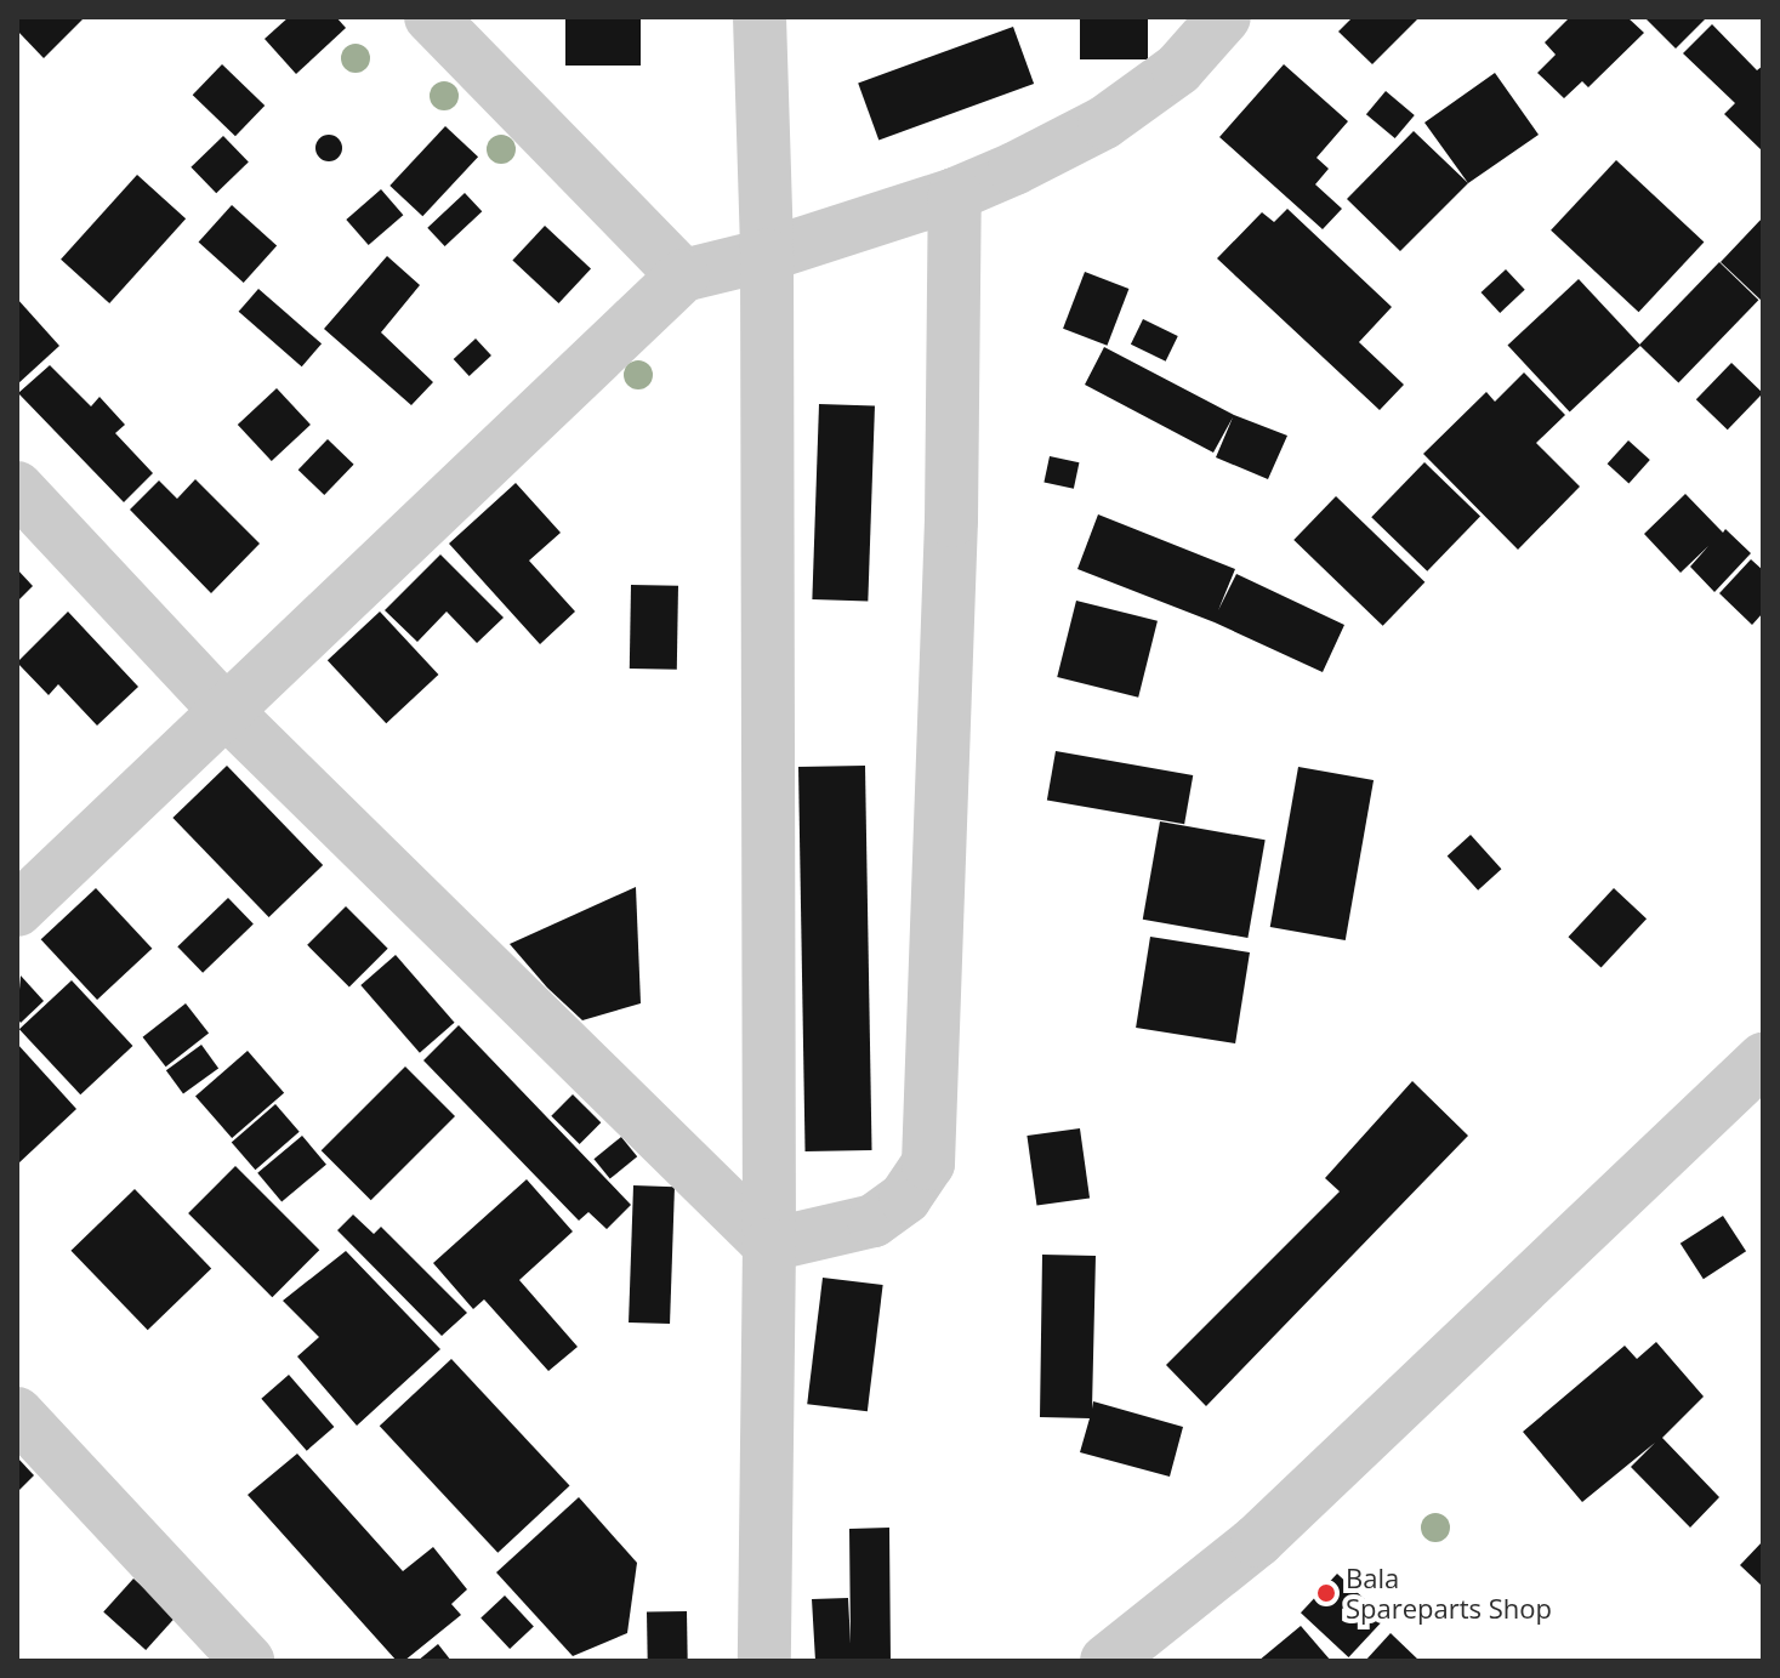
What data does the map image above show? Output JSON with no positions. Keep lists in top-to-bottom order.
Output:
{
  "places": ["Bala Spareparts Shop"]
}
